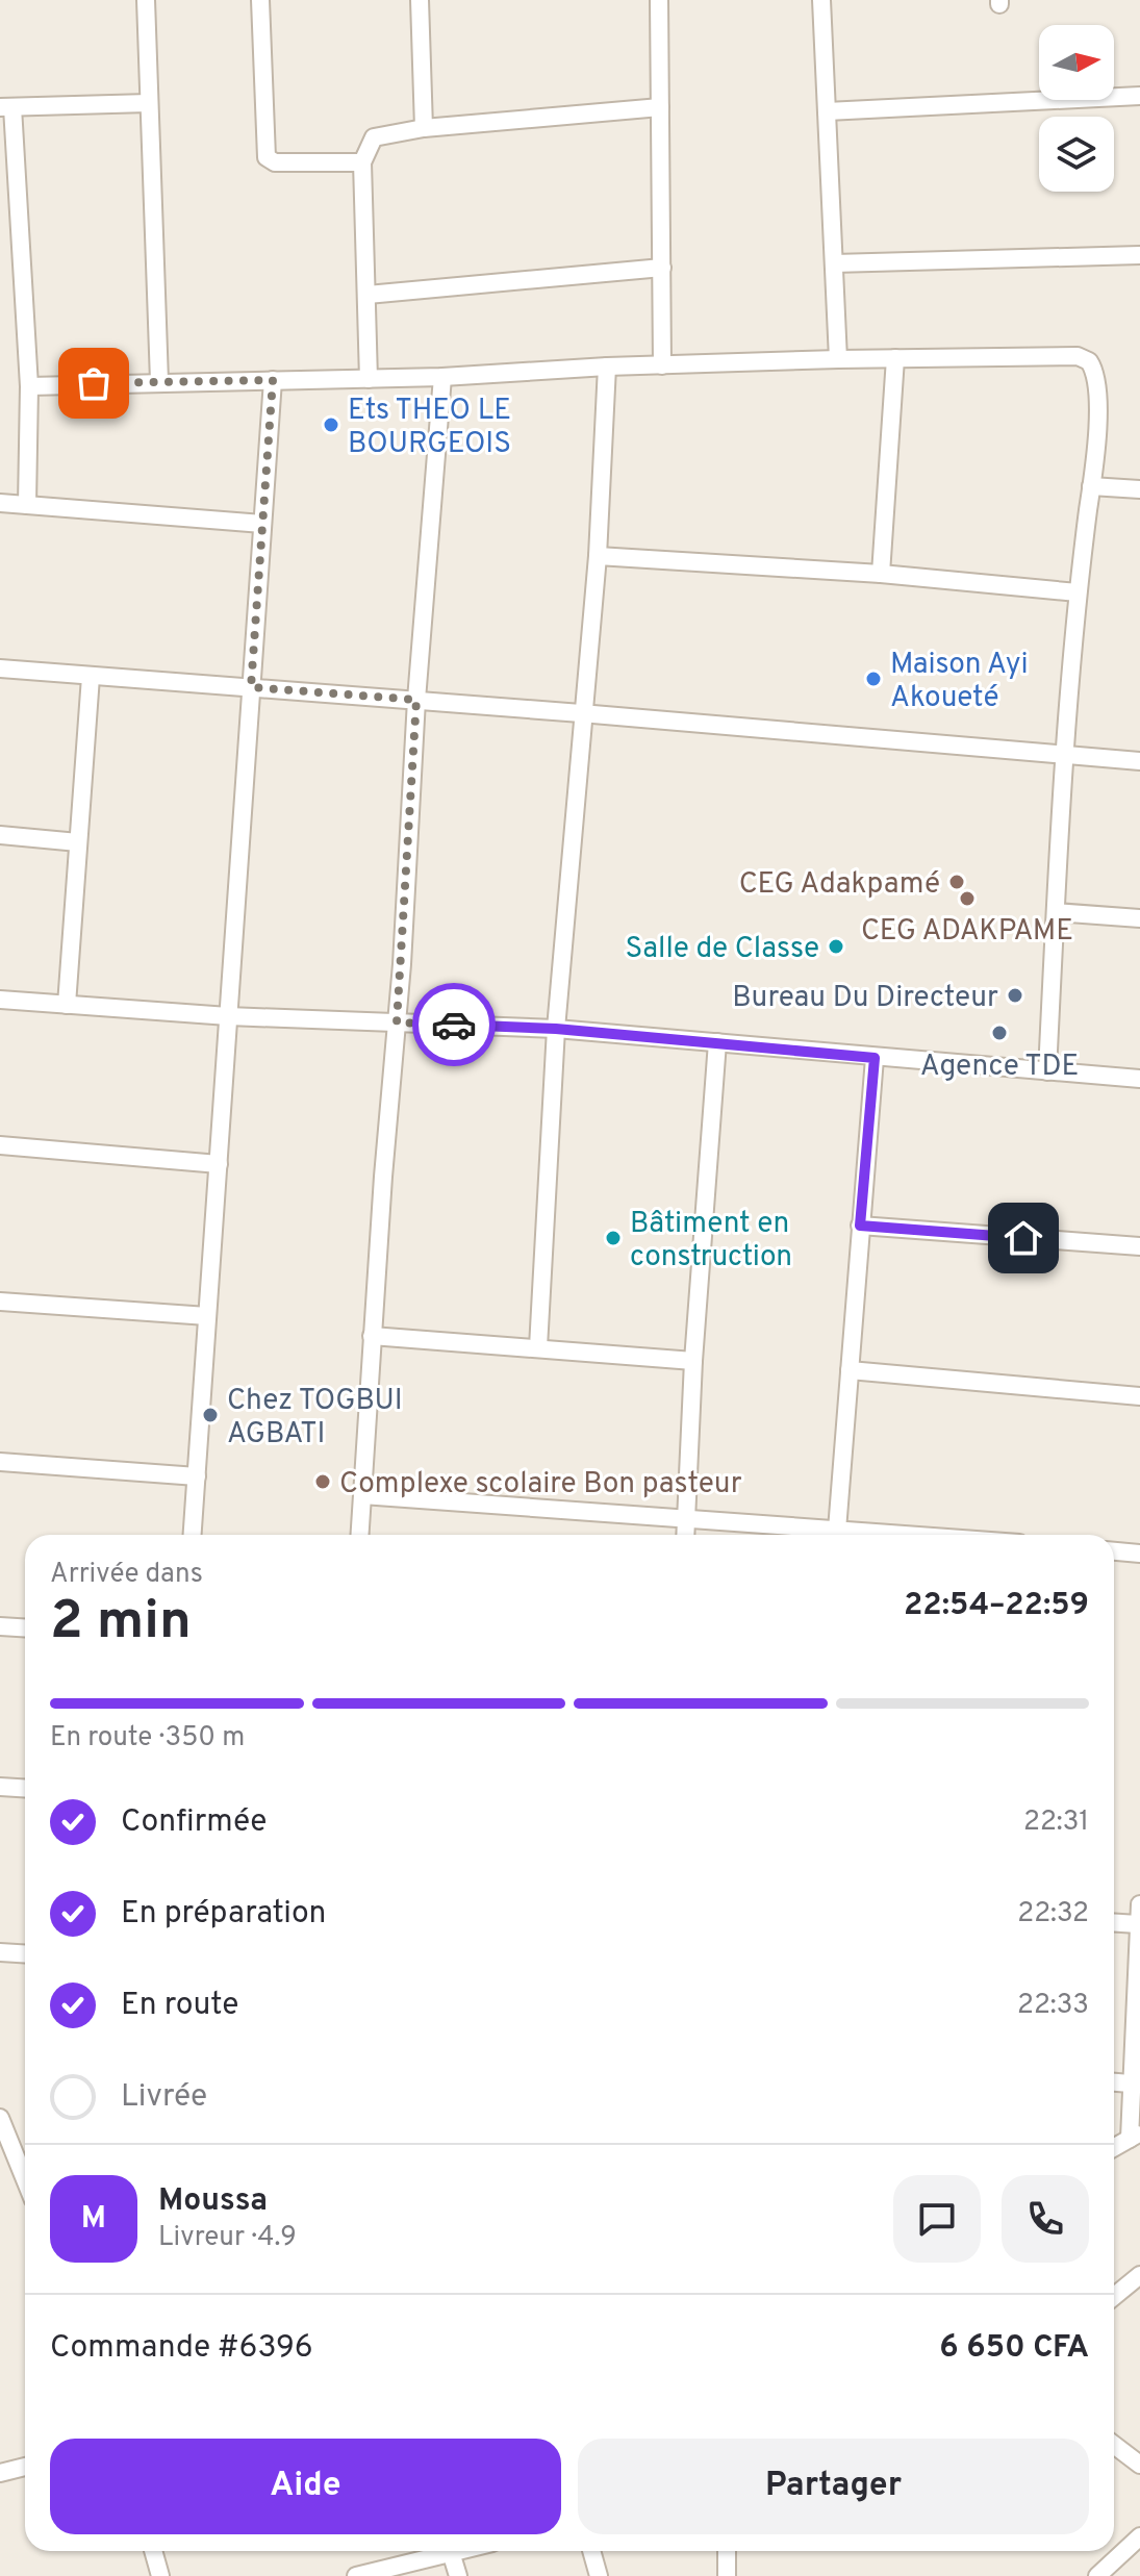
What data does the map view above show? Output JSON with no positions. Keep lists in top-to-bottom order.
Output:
{
  "places": [
    "Ets THEO LE BOURGEOIS",
    "Maison Ayi Akoueté",
    "CEG Adakpamé",
    "CEG ADAKPAME",
    "Salle de Classe",
    "Bureau Du Directeur",
    "Agence TDE",
    "Bâtiment en construction",
    "Chez TOGBUI AGBATI",
    "Complexe scolaire Bon pasteur"
  ],
  "north": "right",
  "page": {
    "heading": ["2 min", "Arrivée dans", "22:54–22:59"],
    "panel": [
      "Moussa",
      "Livreur · 4.9",
      "Commande #6396",
      "6 650 CFA"
    ],
    "bar": "En route · 350 m",
    "list": [
      ["Confirmée", "22:31"],
      ["En préparation", "22:32"],
      ["En route", "22:33"],
      "Livrée"
    ],
    "round": "M",
    "buttons": ["Aide", "Partager"]
  }
}
